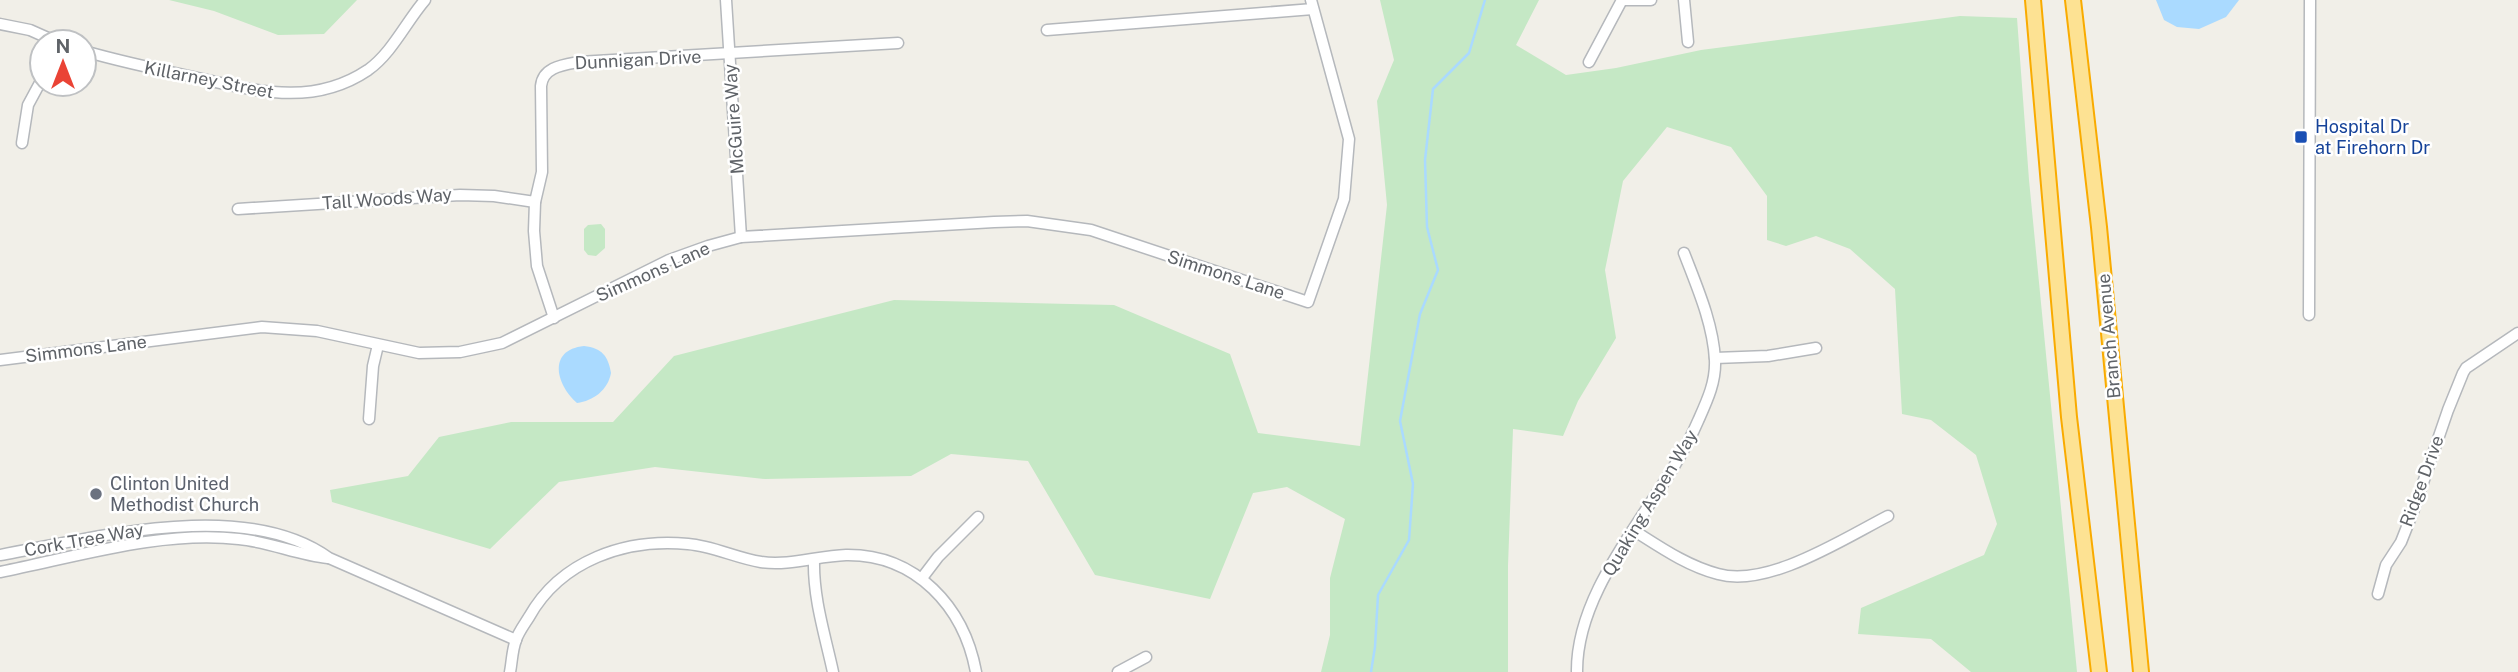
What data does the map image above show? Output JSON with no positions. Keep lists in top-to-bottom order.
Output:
{
  "streets": {
    "highway": ["Branch Avenue"],
    "street": [
      "Dunnigan Drive",
      "Killarney Street",
      "McGuire Way",
      "Tall Woods Way",
      "Simmons Lane",
      "Ridge Drive",
      "Quaking Aspen Way",
      "Cork Tree Way"
    ]
  },
  "crossings": [
    ["Dunnigan Drive", "McGuire Way"],
    ["Dunnigan Drive", "Tall Woods Way"],
    ["Dunnigan Drive", "Simmons Lane"],
    ["McGuire Way", "Simmons Lane"]
  ],
  "places": {
    "transit": ["Hospital Dr at Firehorn Dr"],
    "other": ["Clinton United Methodist Church"]
  },
  "north": "top"
}
